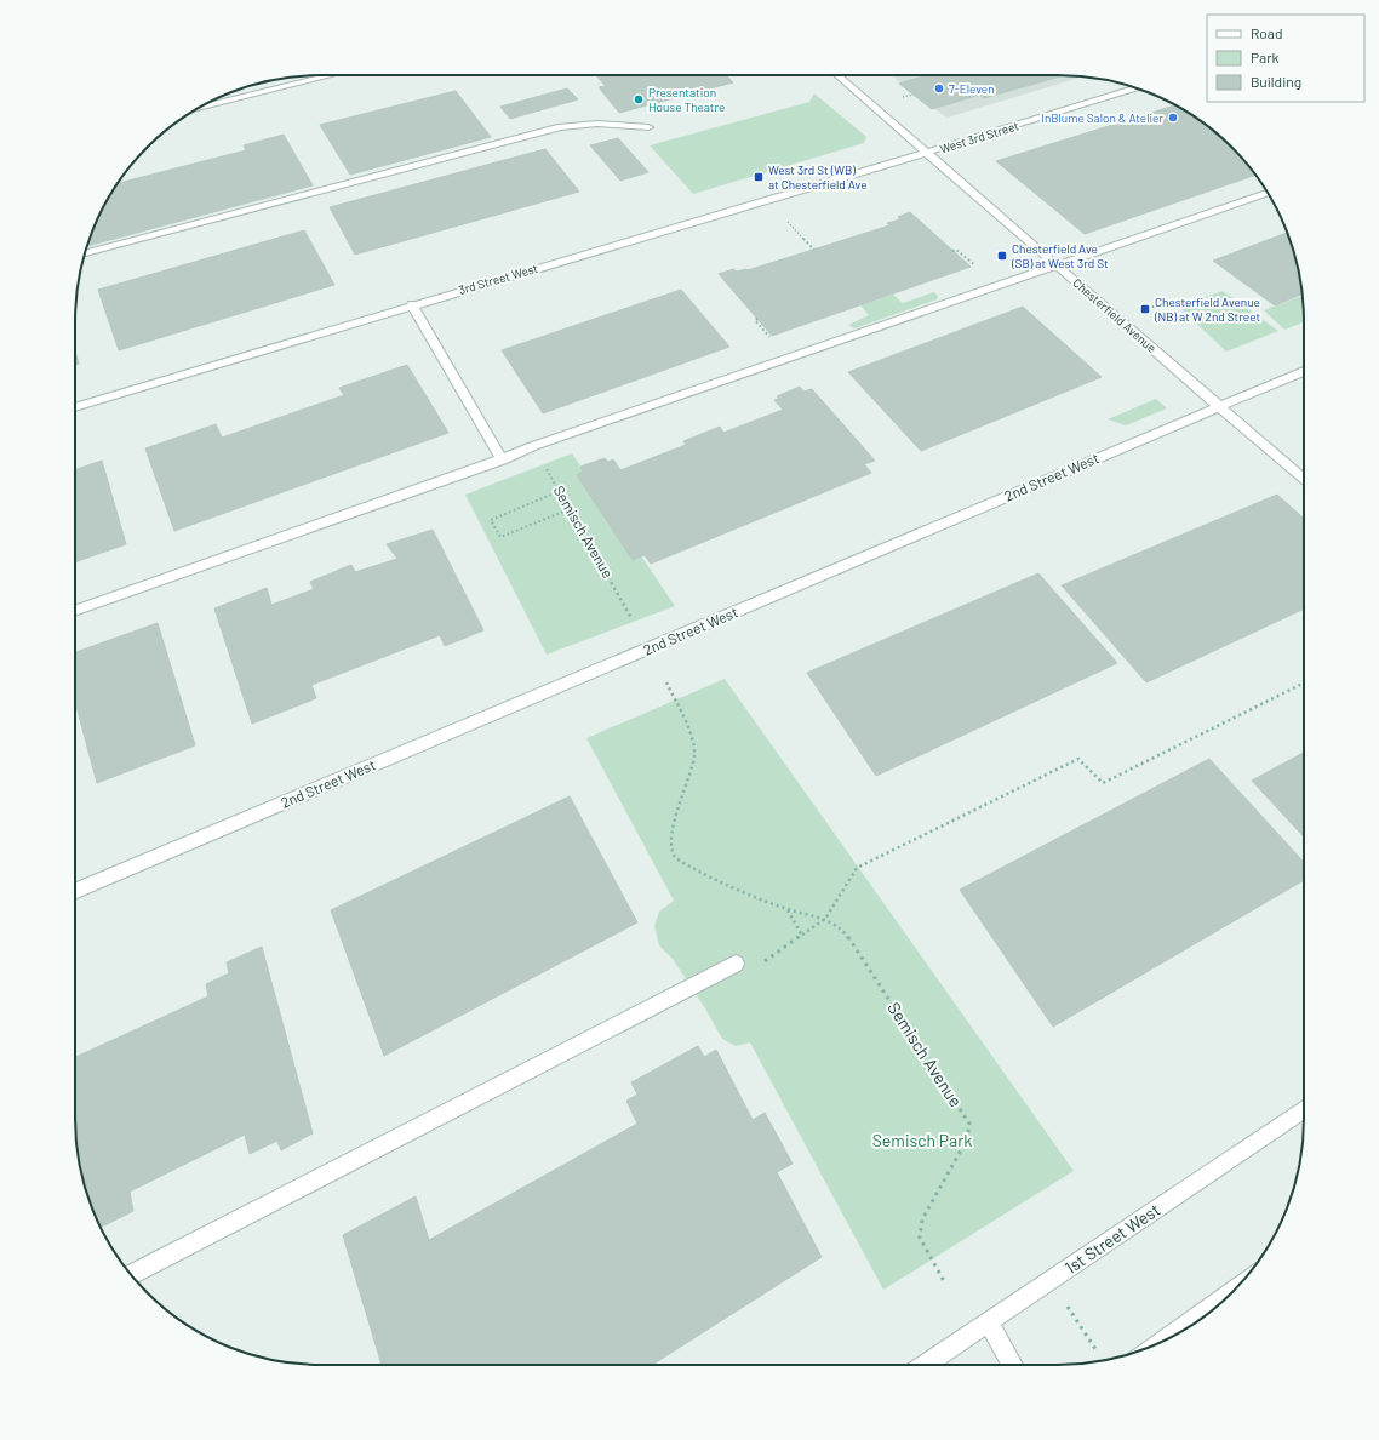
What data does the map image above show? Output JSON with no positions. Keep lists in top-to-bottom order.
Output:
{
  "streets": {
    "street": [
      "West 3rd Street",
      "3rd Street West",
      "Chesterfield Avenue",
      "2nd Street West",
      "1st Street West"
    ],
    "path": ["Semisch Avenue"]
  },
  "crossings": [
    ["West 3rd Street", "3rd Street West"],
    ["West 3rd Street", "Chesterfield Avenue"],
    ["3rd Street West", "Chesterfield Avenue"],
    ["Chesterfield Avenue", "2nd Street West"]
  ],
  "parks": ["Semisch Park"],
  "places": {
    "other": ["7-Eleven", "Presentation House Theatre", "InBlume Salon & Atelier"],
    "transit": ["West 3rd St (WB) at Chesterfield Ave", "Chesterfield Ave (SB) at West 3rd St", "Chesterfield Avenue (NB) at W 2nd Street"]
  },
  "legend": ["Road", "Park", "Building"]
}
